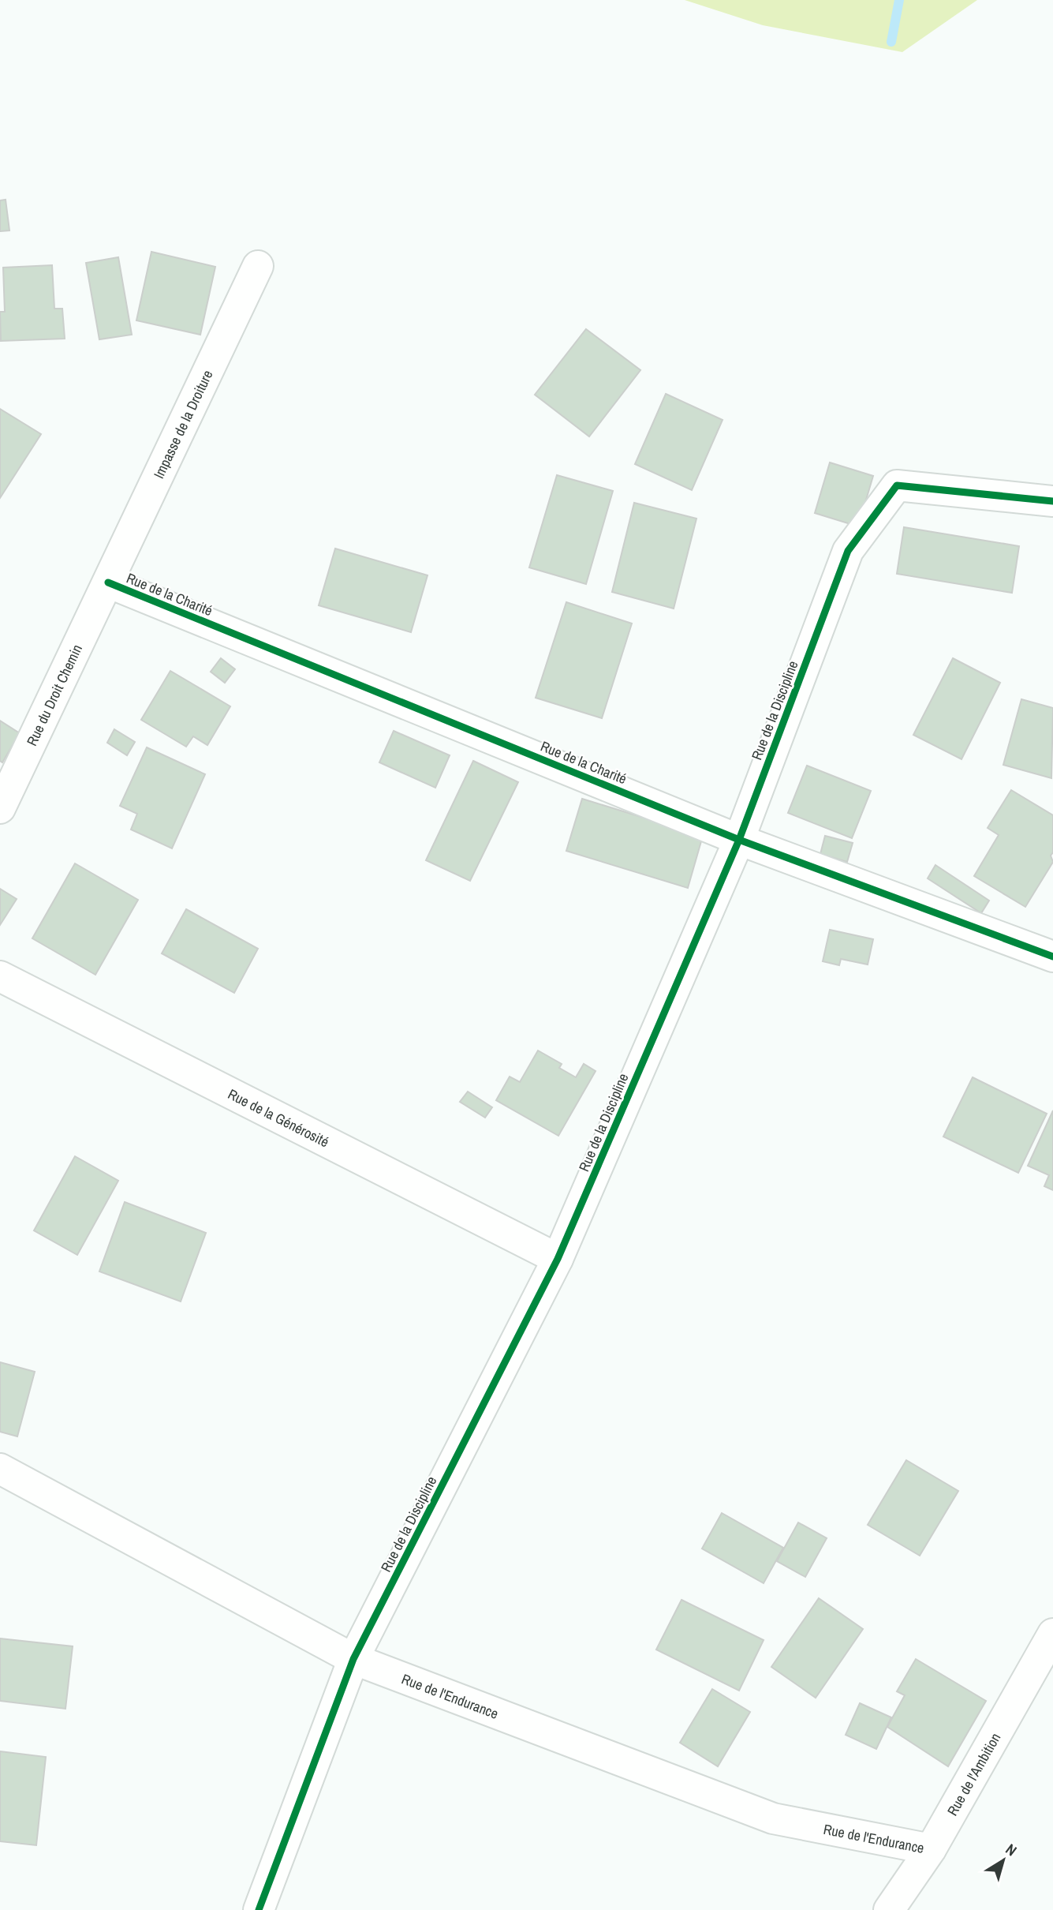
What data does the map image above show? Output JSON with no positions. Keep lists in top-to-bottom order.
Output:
{
  "streets": {
    "street": [
      "Impasse de la Droiture",
      "Rue de la Charité",
      "Rue du Droit Chemin",
      "Rue de la Discipline",
      "Rue de la Générosité",
      "Rue de l'Endurance",
      "Rue de l'Ambition"
    ]
  },
  "crossings": [
    ["Impasse de la Droiture", "Rue de la Charité"],
    ["Impasse de la Droiture", "Rue du Droit Chemin"],
    ["Rue de la Charité", "Rue du Droit Chemin"],
    ["Rue de la Charité", "Rue de la Discipline"],
    ["Rue de la Discipline", "Rue de la Générosité"],
    ["Rue de la Discipline", "Rue de l'Endurance"],
    ["Rue de l'Endurance", "Rue de l'Ambition"]
  ],
  "north": "top right"
}
